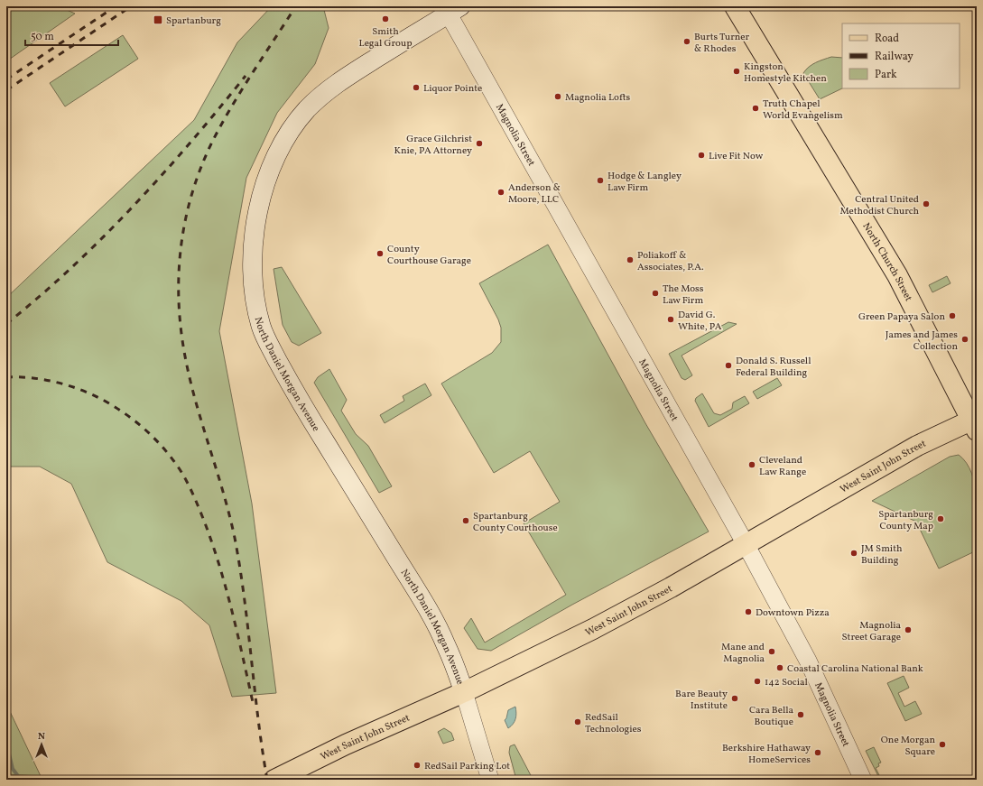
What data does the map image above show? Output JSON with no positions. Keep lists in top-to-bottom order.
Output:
{
  "streets": {
    "main road": ["North Church Street", "North Daniel Morgan Avenue", "West Saint John Street"],
    "street": ["Magnolia Street"]
  },
  "crossings": [
    ["Magnolia Street", "North Daniel Morgan Avenue"],
    ["Magnolia Street", "West Saint John Street"],
    ["North Church Street", "West Saint John Street"],
    ["North Daniel Morgan Avenue", "West Saint John Street"]
  ],
  "places": {
    "other": [
      "Smith Legal Group",
      "Burts Turner & Rhodes",
      "Kingston Homestyle Kitchen",
      "Liquor Pointe",
      "Magnolia Lofts",
      "Truth Chapel World Evangelism",
      "Grace Gilchrist Knie, PA Attorney",
      "Live Fit Now",
      "Hodge & Langley Law Firm",
      "Anderson & Moore, LLC",
      "Central United Methodist Church",
      "County Courthouse Garage",
      "Poliakoff & Associates, P.A.",
      "The Moss Law Firm",
      "Green Papaya Salon",
      "David G. White, PA",
      "James and James Collection",
      "Donald S. Russell Federal Building",
      "Cleveland Law Range",
      "Spartanburg County Map",
      "Spartanburg County Courthouse",
      "JM Smith Building",
      "Downtown Pizza",
      "Magnolia Street Garage",
      "Mane and Magnolia",
      "Coastal Carolina National Bank",
      "142 Social",
      "Bare Beauty Institute",
      "Cara Bella Boutique",
      "RedSail Technologies",
      "One Morgan Square",
      "Berkshire Hathaway HomeServices",
      "RedSail Parking Lot"
    ],
    "transit": ["Spartanburg"]
  },
  "legend": ["Road", "Railway", "Park"],
  "scale_bar": "50 m",
  "north": "top"
}
